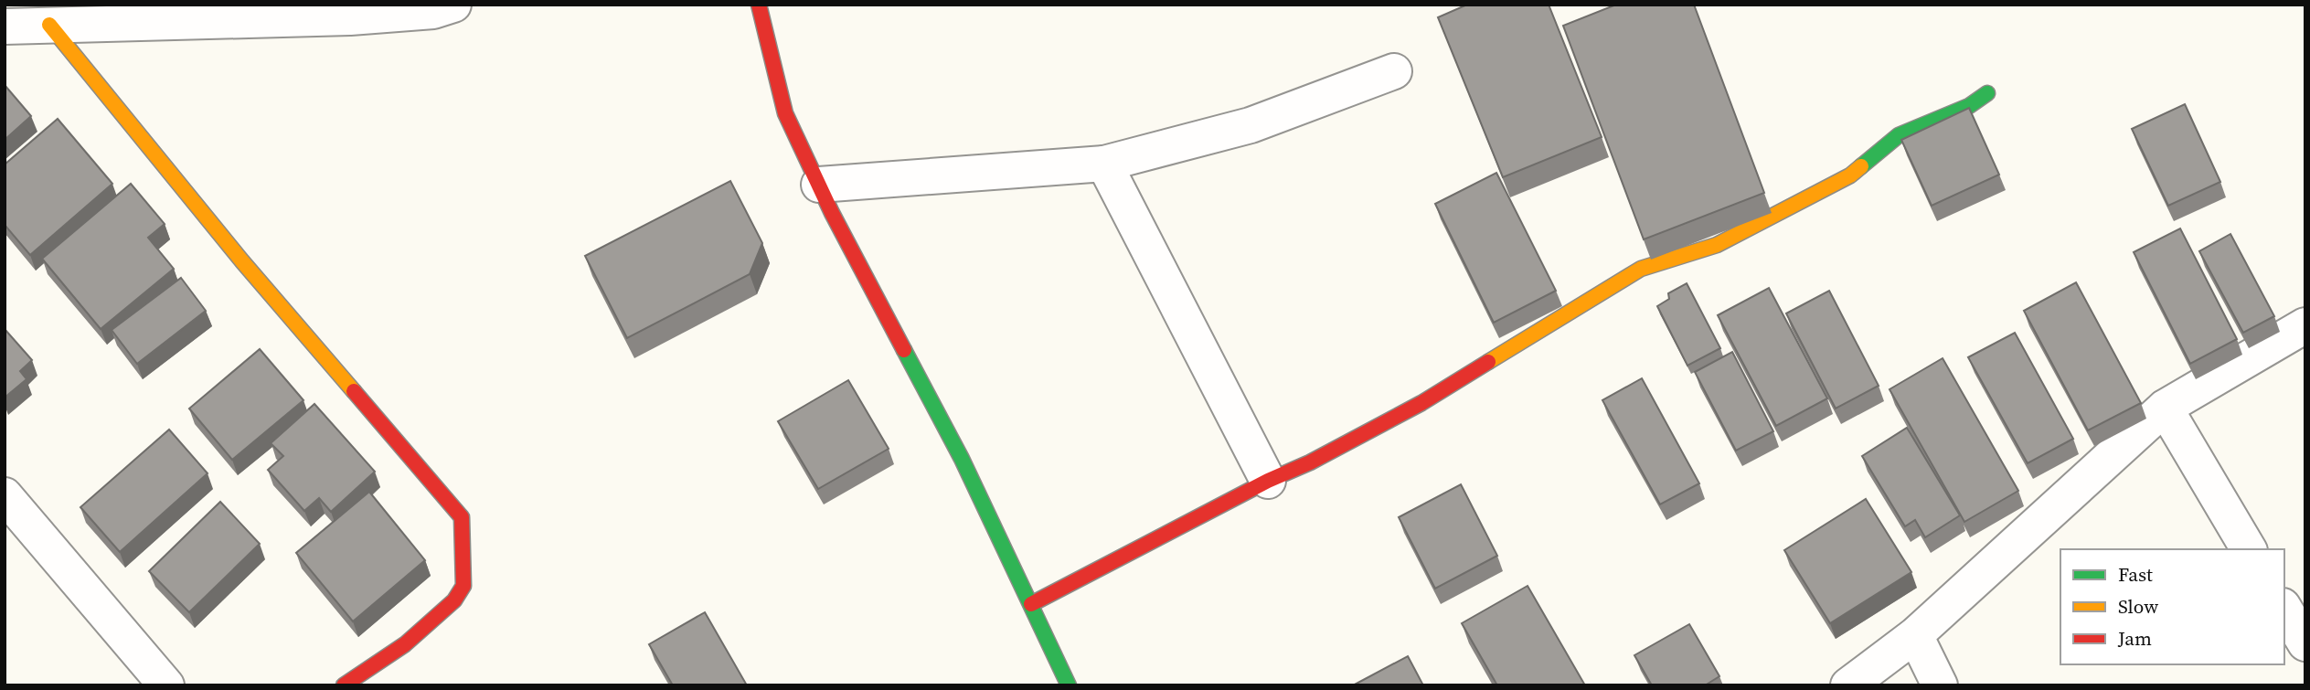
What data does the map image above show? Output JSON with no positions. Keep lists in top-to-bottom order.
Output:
{
  "legend": ["Fast", "Slow", "Jam"]
}
